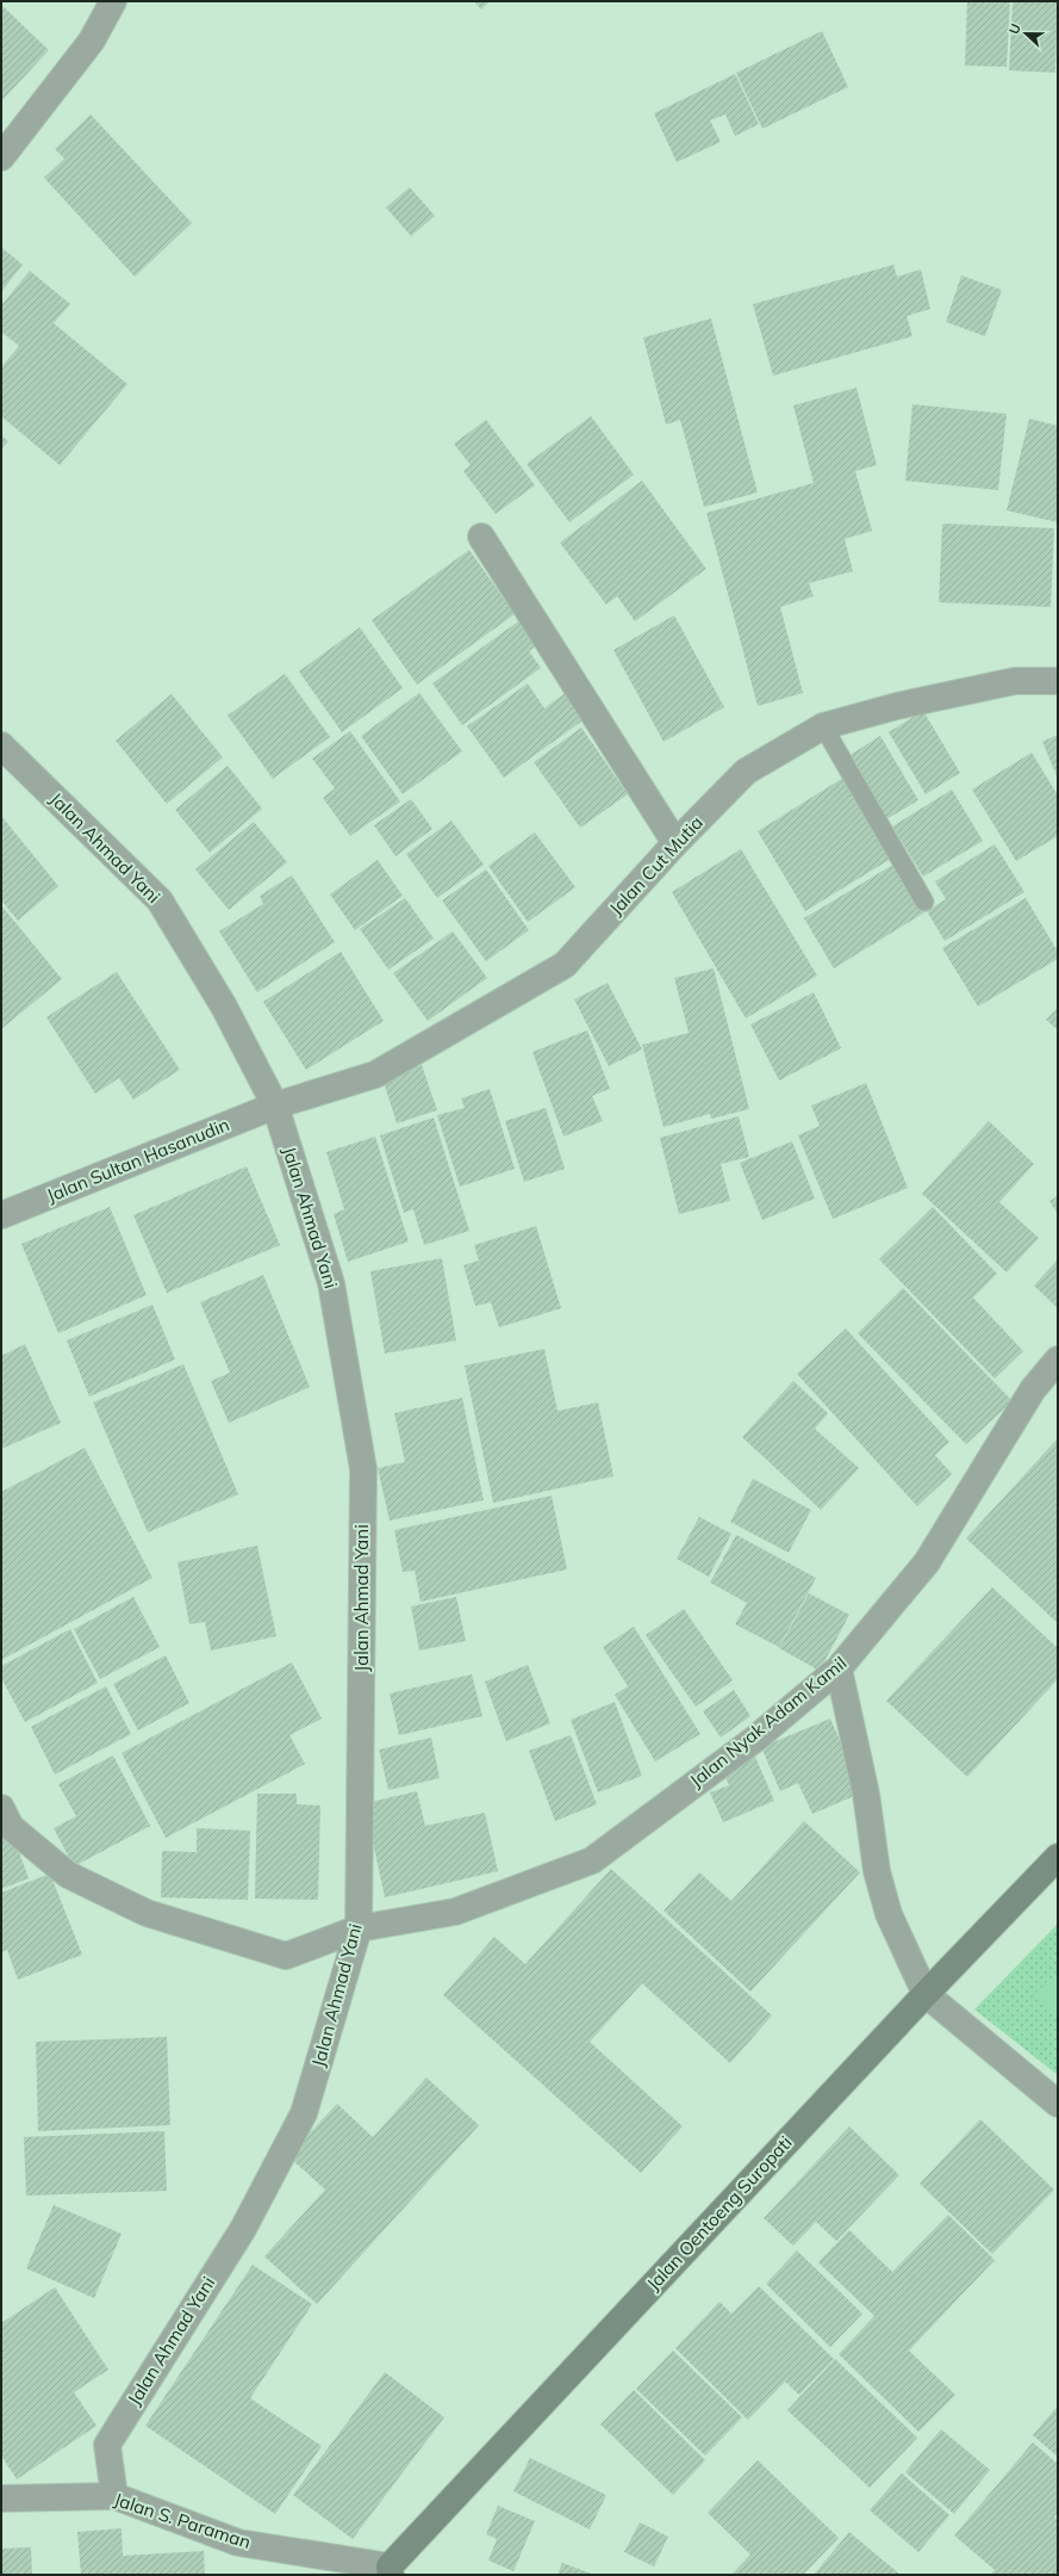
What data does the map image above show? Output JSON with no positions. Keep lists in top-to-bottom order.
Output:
{
  "streets": {
    "main road": ["Jalan Oentoeng Suropati"],
    "street": [
      "Jalan Ahmad Yani",
      "Jalan Cut Mutia",
      "Jalan Sultan Hasanudin",
      "Jalan Nyak Adam Kamil",
      "Jalan S. Paraman"
    ]
  },
  "crossings": [
    ["Jalan Ahmad Yani", "Jalan Cut Mutia"],
    ["Jalan Ahmad Yani", "Jalan Sultan Hasanudin"],
    ["Jalan Ahmad Yani", "Jalan Nyak Adam Kamil"],
    ["Jalan Ahmad Yani", "Jalan S. Paraman"],
    ["Jalan Cut Mutia", "Jalan Sultan Hasanudin"],
    ["Jalan Oentoeng Suropati", "Jalan S. Paraman"]
  ],
  "north": "left"
}
